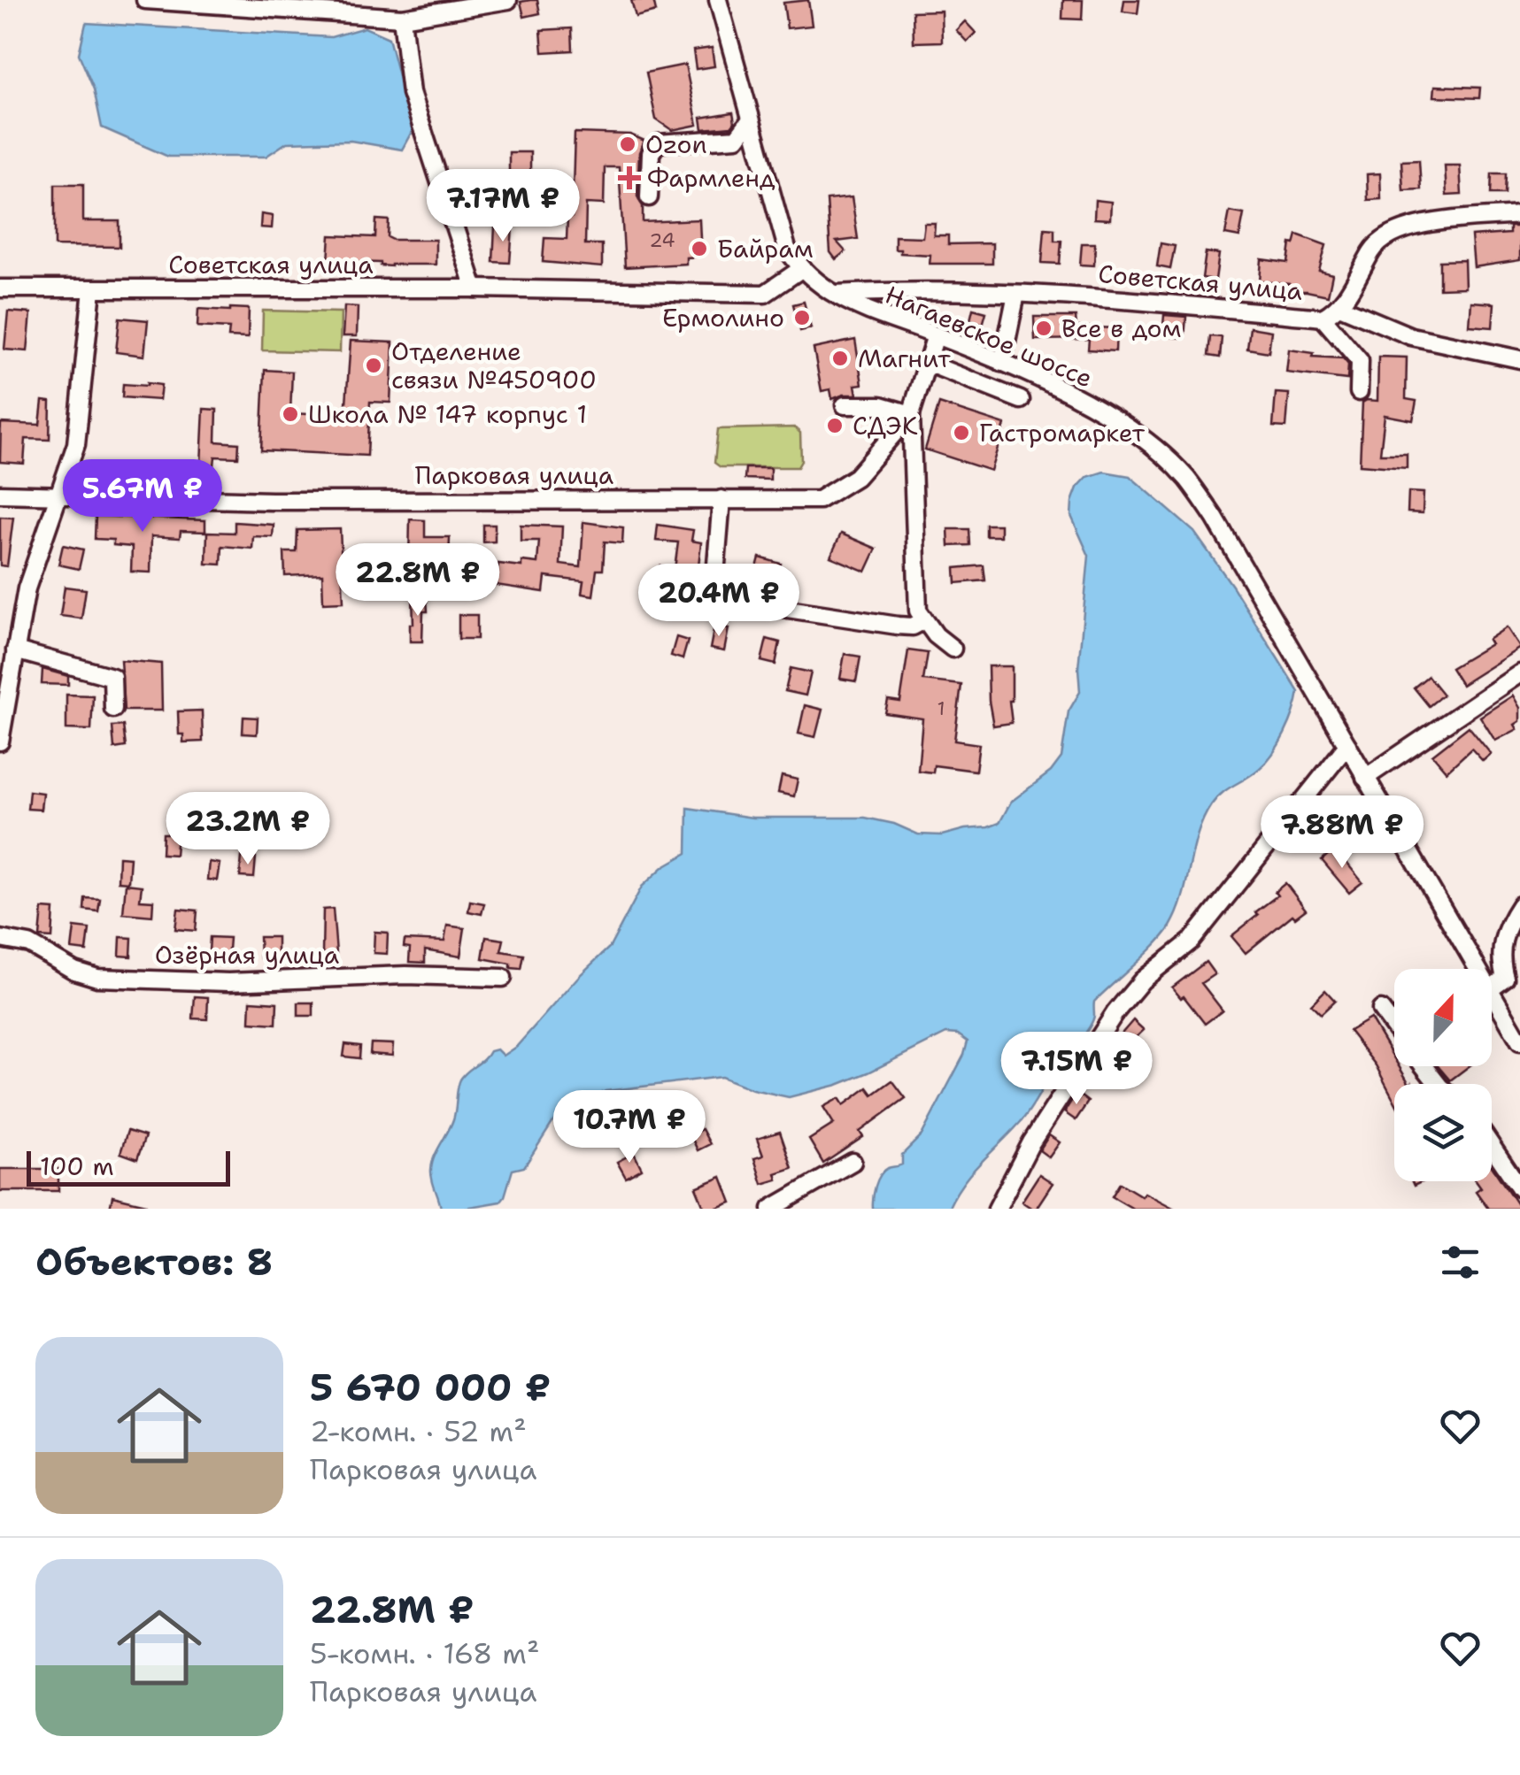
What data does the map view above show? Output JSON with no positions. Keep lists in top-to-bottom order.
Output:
{
  "streets": {
    "street": [
      "Советская улица",
      "Нагаевское шоссе",
      "Парковая улица",
      "Озёрная улица"
    ]
  },
  "crossings": [
    ["Советская улица", "Нагаевское шоссе"],
    ["Нагаевское шоссе", "Парковая улица"]
  ],
  "places": {
    "other": [
      "Ozon",
      "Байрам",
      "Ермолино",
      "Все в дом",
      "Магнит",
      "Отделение связи №450900",
      "Школа № 147 корпус 1",
      "СДЭК",
      "Гастромаркет"
    ],
    "health": ["Фармленд"]
  },
  "house_numbers": ["24", "1"],
  "scale_bar": "100 m",
  "north": "top",
  "page": {
    "price": [
      "7.17M ₽",
      "5.67M ₽",
      "22.8M ₽",
      "20.4M ₽",
      "23.2M ₽",
      "7.88M ₽",
      "7.15M ₽",
      "10.7M ₽"
    ],
    "scale": "100 m",
    "heading": "Объектов: 8",
    "list": [
      {
        "name": "5 670 000 ₽",
        "note": "2-комн. · 52 m² · Парковая улица"
      },
      {
        "name": "22.8M ₽",
        "note": "5-комн. · 168 m² · Парковая улица"
      }
    ]
  }
}
